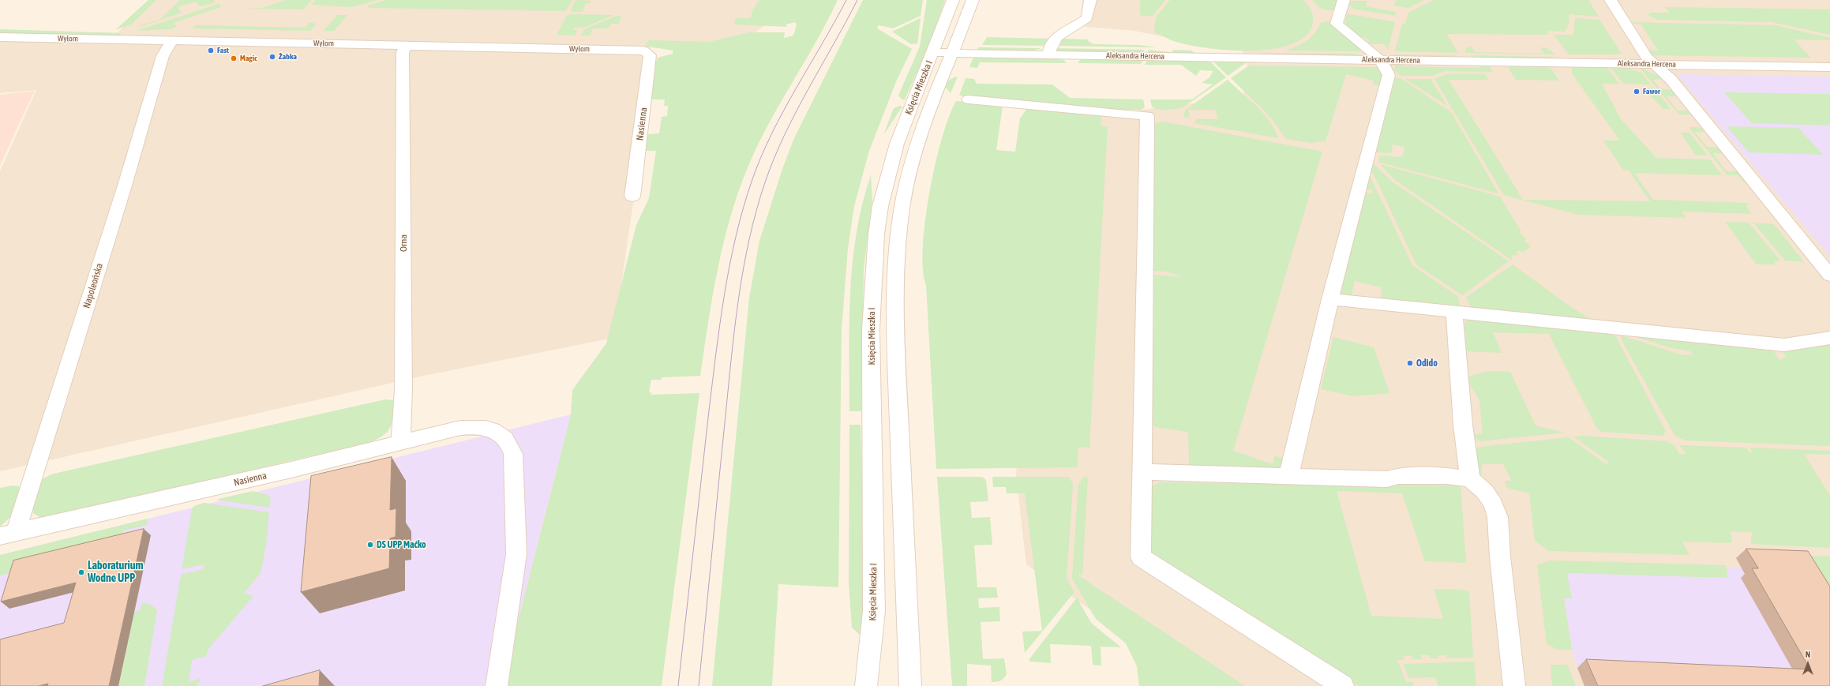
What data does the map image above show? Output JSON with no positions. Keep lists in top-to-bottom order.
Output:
{
  "streets": {
    "street": [
      "Wyłom",
      "Aleksandra Hercena",
      "Księcia Mieszka I",
      "Nasienna",
      "Orna",
      "Napoleońska"
    ]
  },
  "crossings": [
    ["Wyłom", "Nasienna"],
    ["Wyłom", "Orna"],
    ["Wyłom", "Napoleońska"],
    ["Aleksandra Hercena", "Księcia Mieszka I"],
    ["Nasienna", "Orna"],
    ["Nasienna", "Napoleońska"]
  ],
  "places": [
    "Fast",
    "Żabka",
    "Magic",
    "Fawor",
    "Odido",
    "DS UPP Maćko",
    "Laboraturium Wodne UPP"
  ],
  "north": "top"
}
